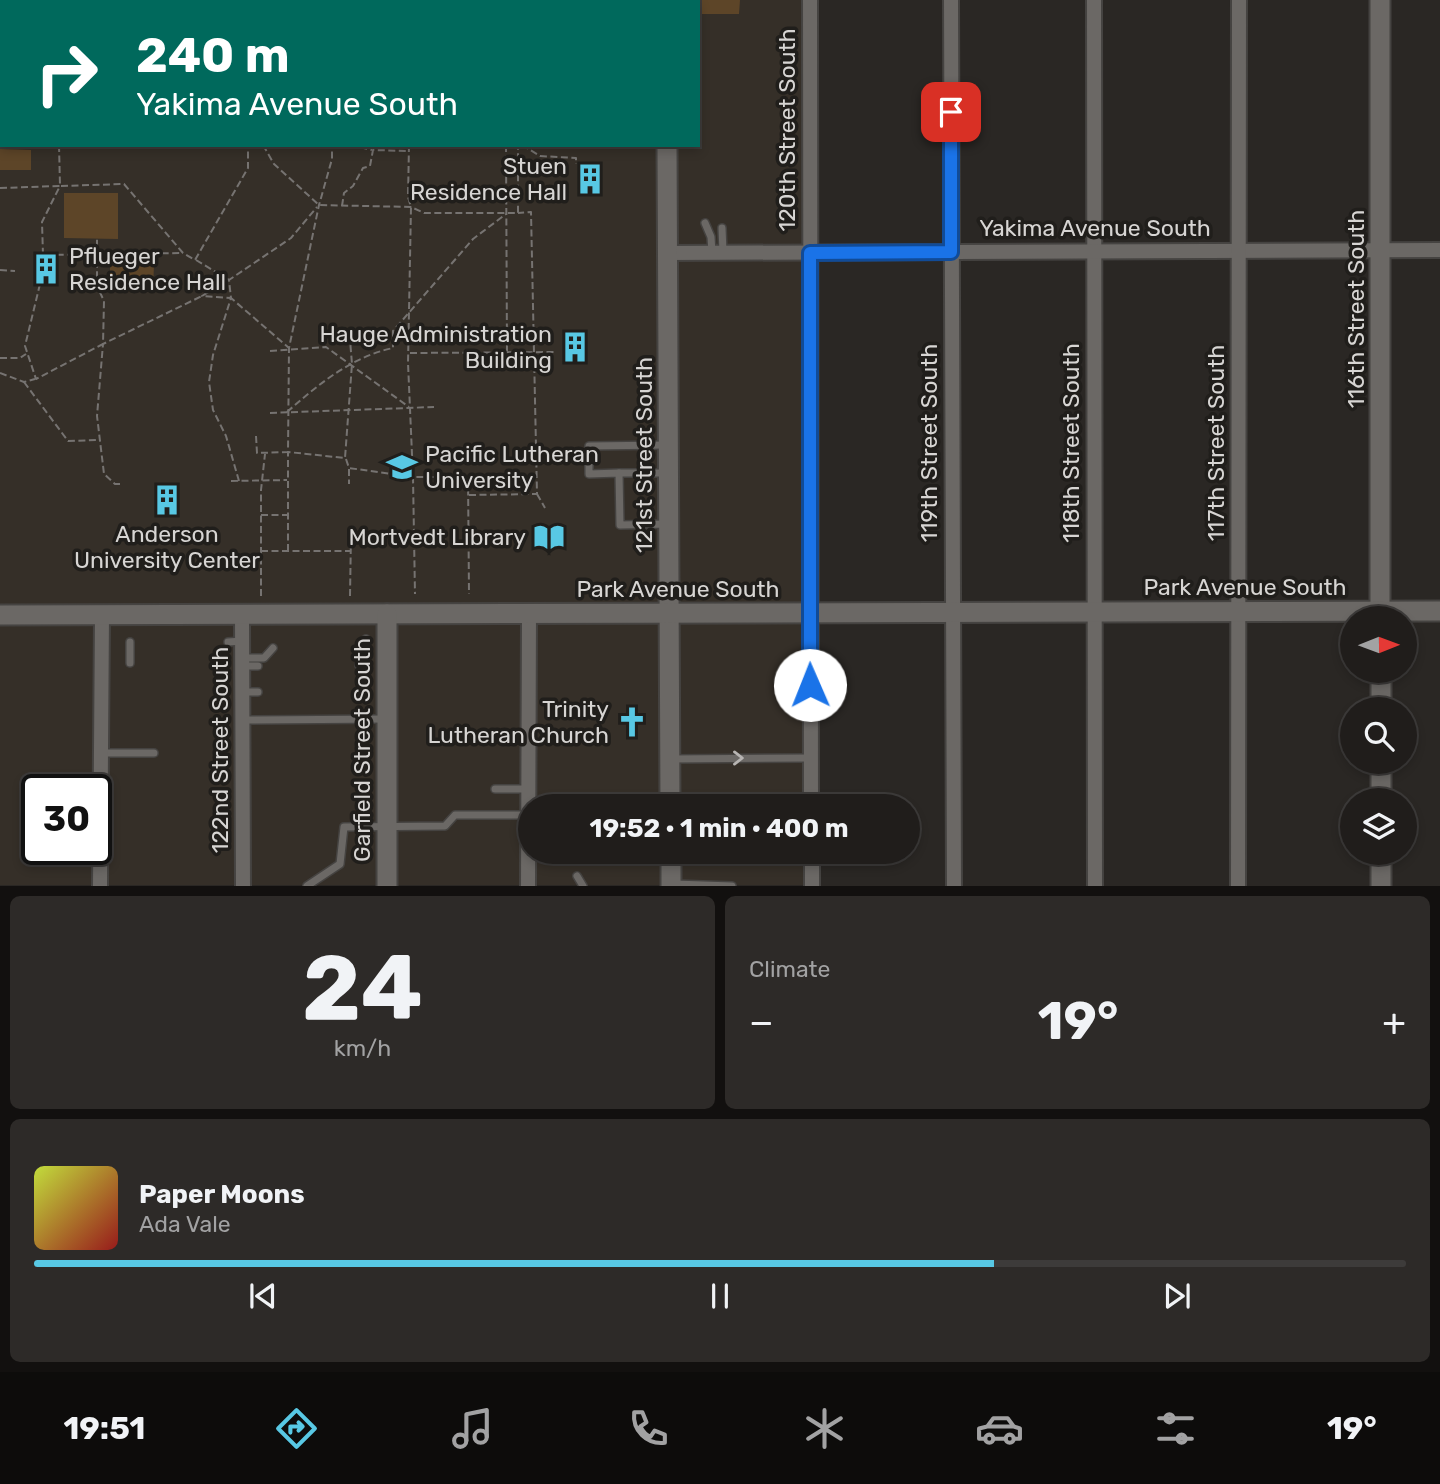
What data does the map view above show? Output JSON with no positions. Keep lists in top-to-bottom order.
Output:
{
  "streets": {
    "street": [
      "120th Street South",
      "Yakima Avenue South",
      "116th Street South",
      "119th Street South",
      "118th Street South",
      "117th Street South",
      "121st Street South",
      "Park Avenue South",
      "122nd Street South",
      "Garfield Street South"
    ]
  },
  "crossings": [
    ["120th Street South", "Yakima Avenue South"],
    ["120th Street South", "Park Avenue South"],
    ["Yakima Avenue South", "116th Street South"],
    ["Yakima Avenue South", "119th Street South"],
    ["Yakima Avenue South", "118th Street South"],
    ["Yakima Avenue South", "117th Street South"],
    ["Yakima Avenue South", "121st Street South"],
    ["119th Street South", "Park Avenue South"],
    ["118th Street South", "Park Avenue South"],
    ["117th Street South", "Park Avenue South"],
    ["121st Street South", "Park Avenue South"],
    ["Park Avenue South", "122nd Street South"],
    ["Park Avenue South", "Garfield Street South"]
  ],
  "places": {
    "building": [
      "Stuen Residence Hall",
      "Pflueger Residence Hall",
      "Hauge Administration Building",
      "Anderson University Center"
    ],
    "school or university": ["Pacific Lutheran University"],
    "library": ["Mortvedt Library"],
    "church": ["Trinity Lutheran Church"]
  },
  "north": "right",
  "page": {
    "turn": ["240 m", "Yakima Avenue South"],
    "limit": "30",
    "trip": "19:52 · 1 min · 400 m",
    "tile": [
      ["24", "km/h"],
      "Climate"
    ],
    "heat": ["−", "19°", "+"],
    "song": ["Paper Moons", "Ada Vale"],
    "tabs": ["19:51", "19°"]
  }
}
